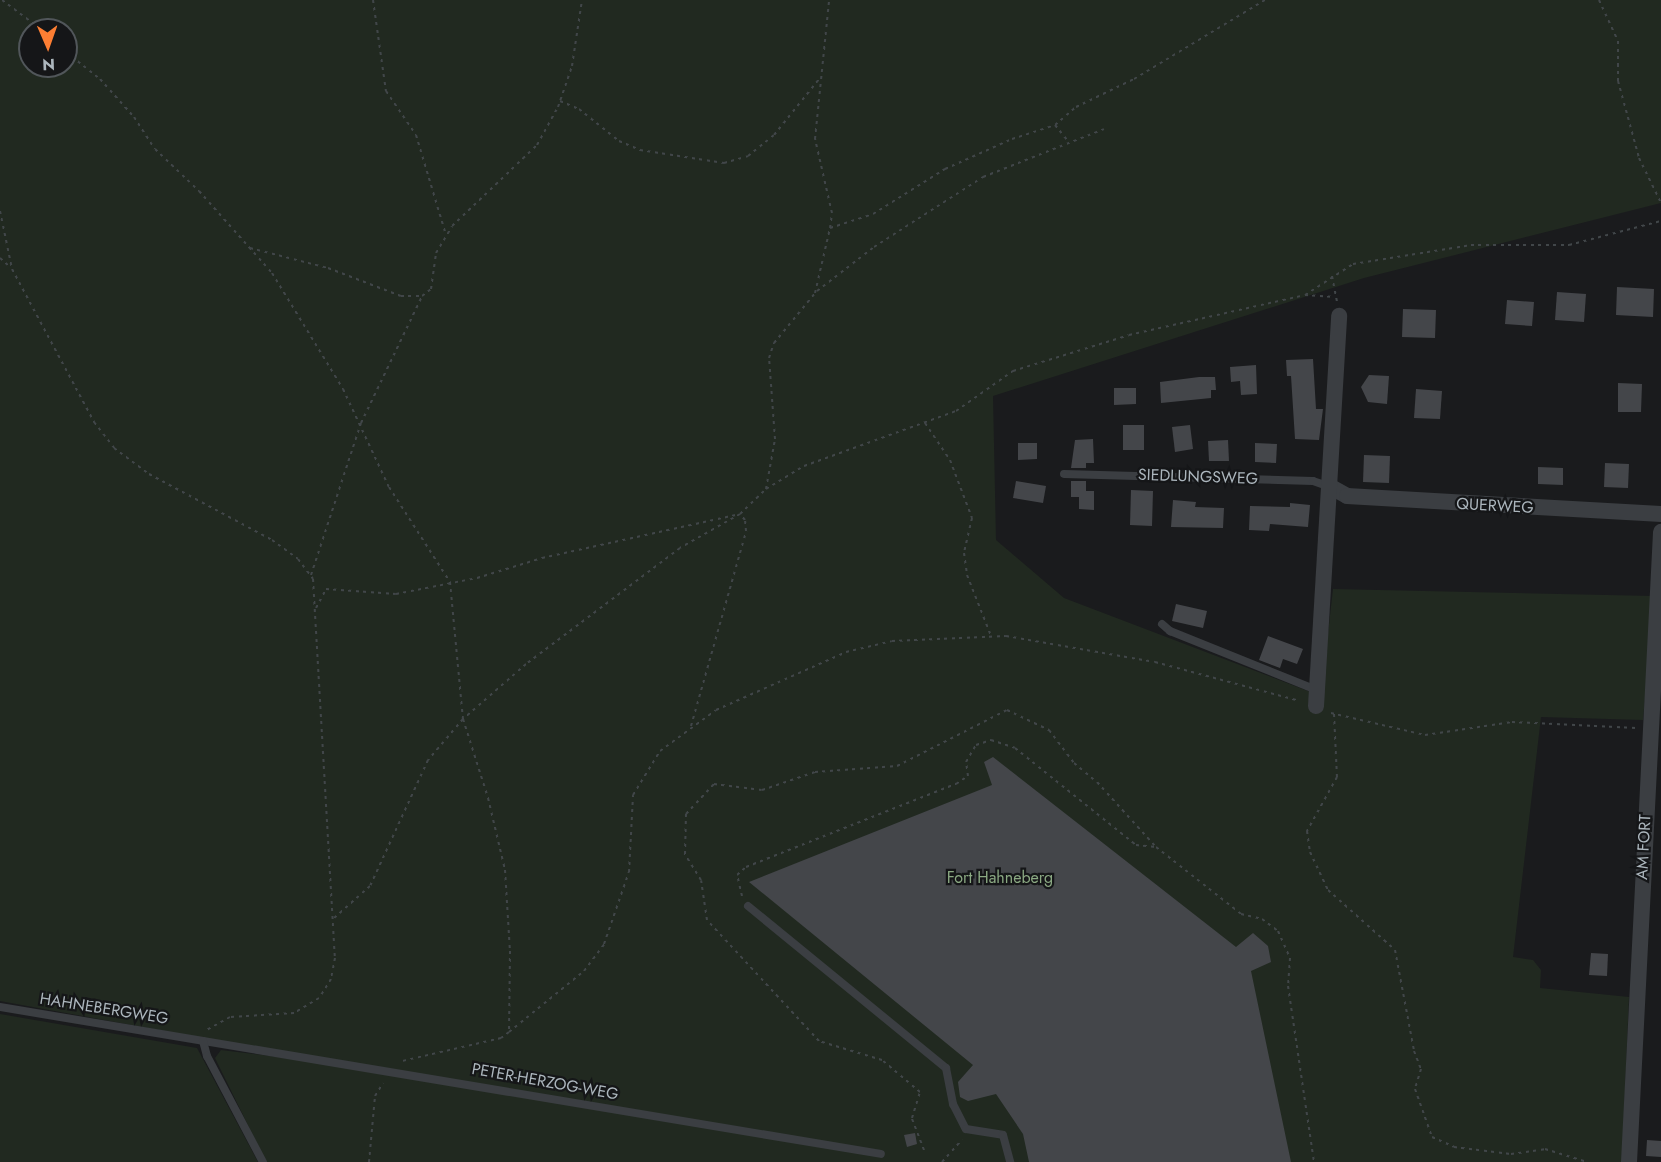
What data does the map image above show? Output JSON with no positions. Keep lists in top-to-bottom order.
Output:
{
  "streets": {
    "street": ["QUERWEG", "AM FORT"],
    "lane": ["SIEDLUNGSWEG", "HAHNEBERGWEG", "PETER-HERZOG-WEG"]
  },
  "crossings": [
    ["SIEDLUNGSWEG", "QUERWEG"],
    ["HAHNEBERGWEG", "PETER-HERZOG-WEG"]
  ],
  "parks": ["Fort Hahneberg"],
  "north": "bottom"
}
